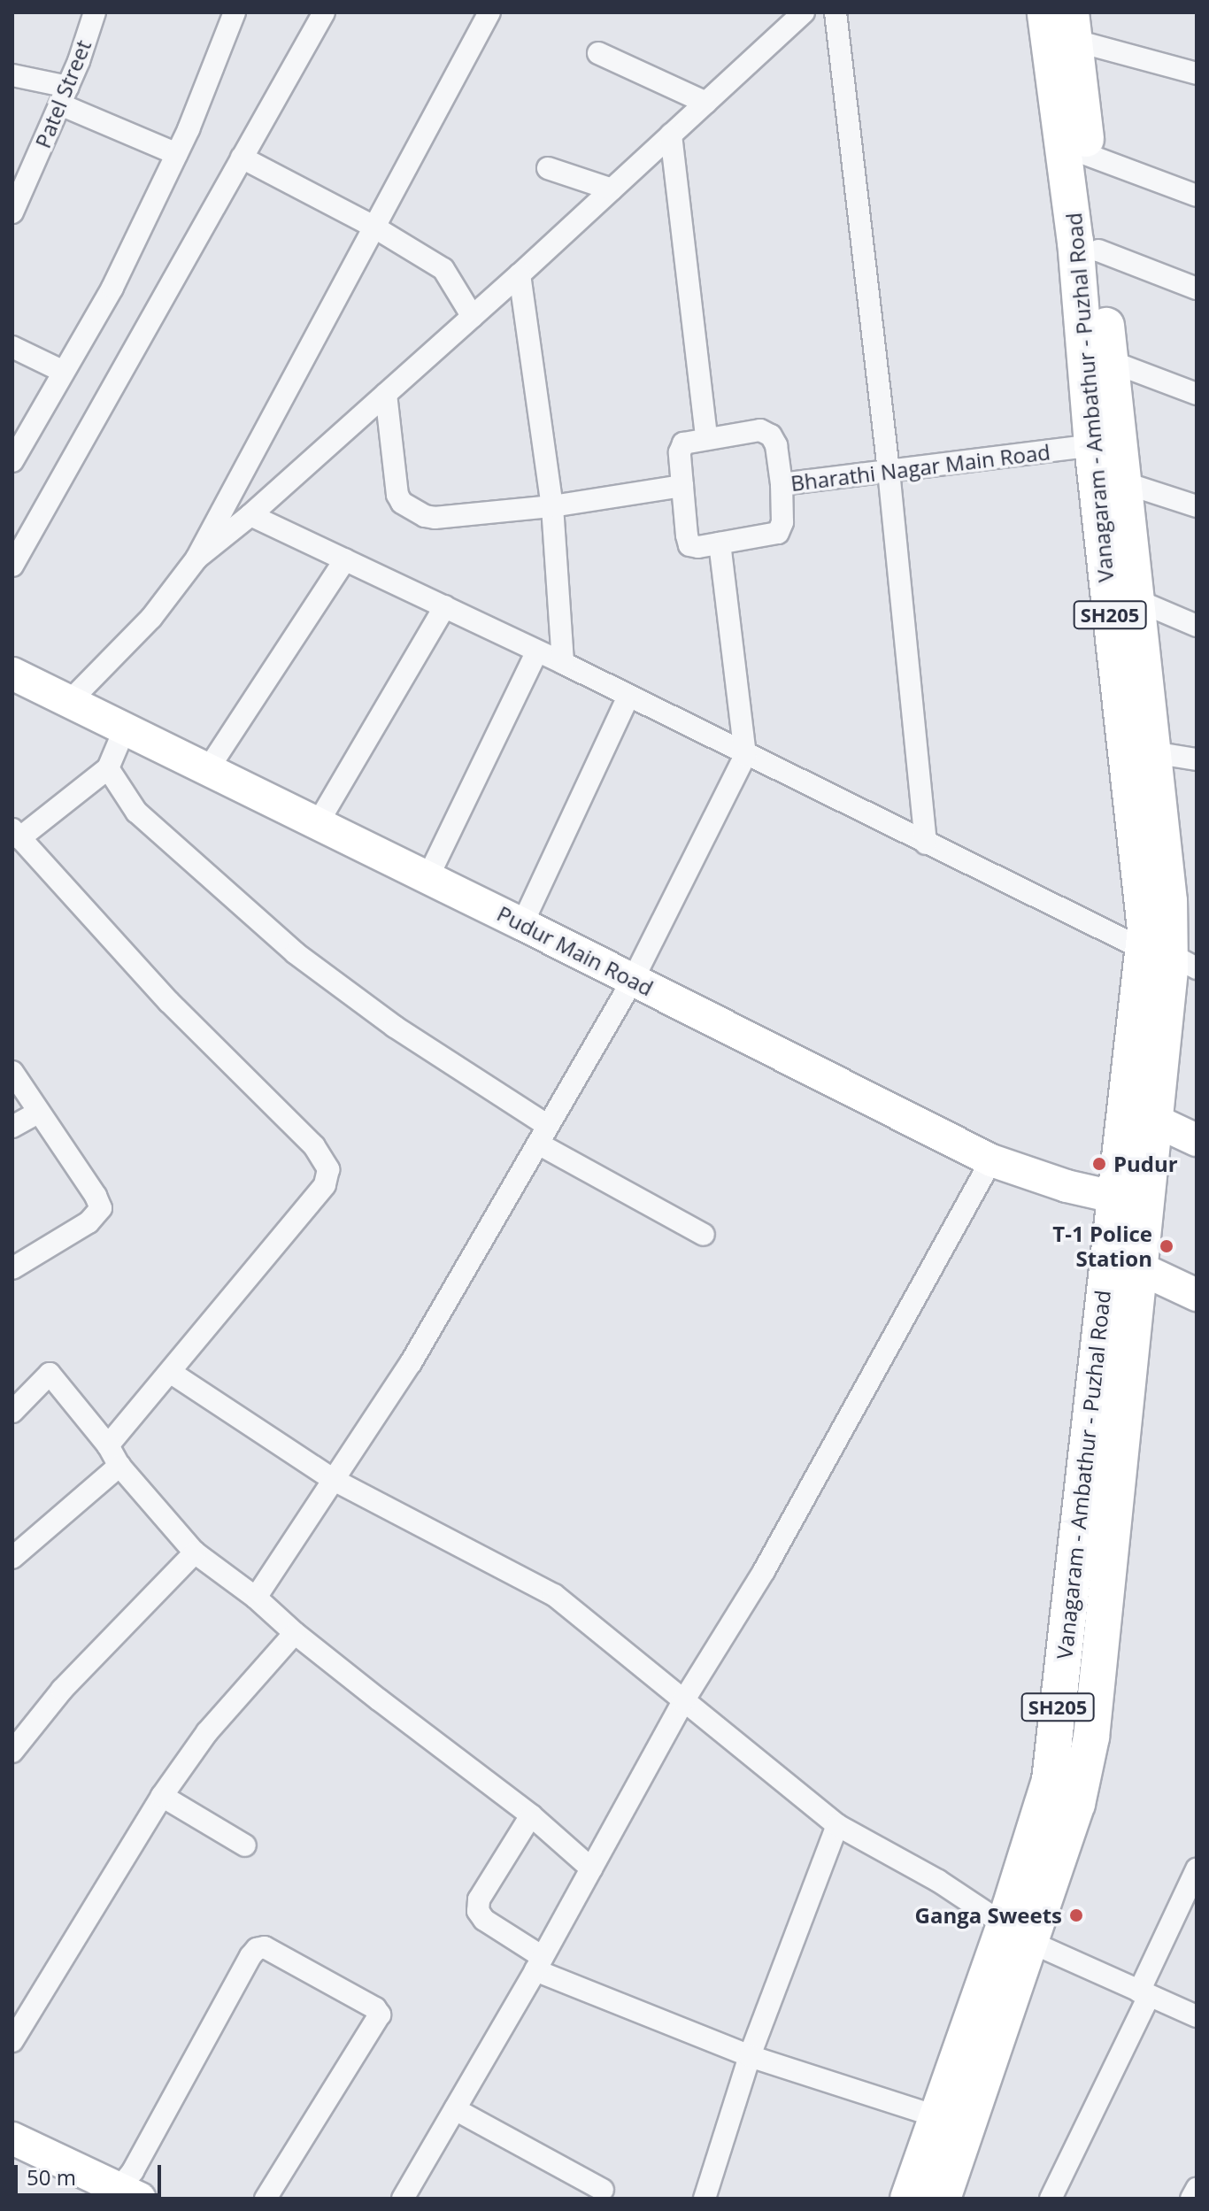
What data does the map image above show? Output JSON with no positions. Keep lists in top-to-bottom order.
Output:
{
  "streets": {
    "main road": ["Vanagaram - Ambathur - Puzhal Road", "SH205"],
    "street": ["Patel Street", "Bharathi Nagar Main Road", "Pudur Main Road"]
  },
  "crossings": [
    ["Vanagaram - Ambathur - Puzhal Road", "Bharathi Nagar Main Road"],
    ["Vanagaram - Ambathur - Puzhal Road", "Pudur Main Road"]
  ],
  "places": ["Pudur", "T-1 Police Station", "Ganga Sweets"],
  "scale_bar": "50 m"
}
